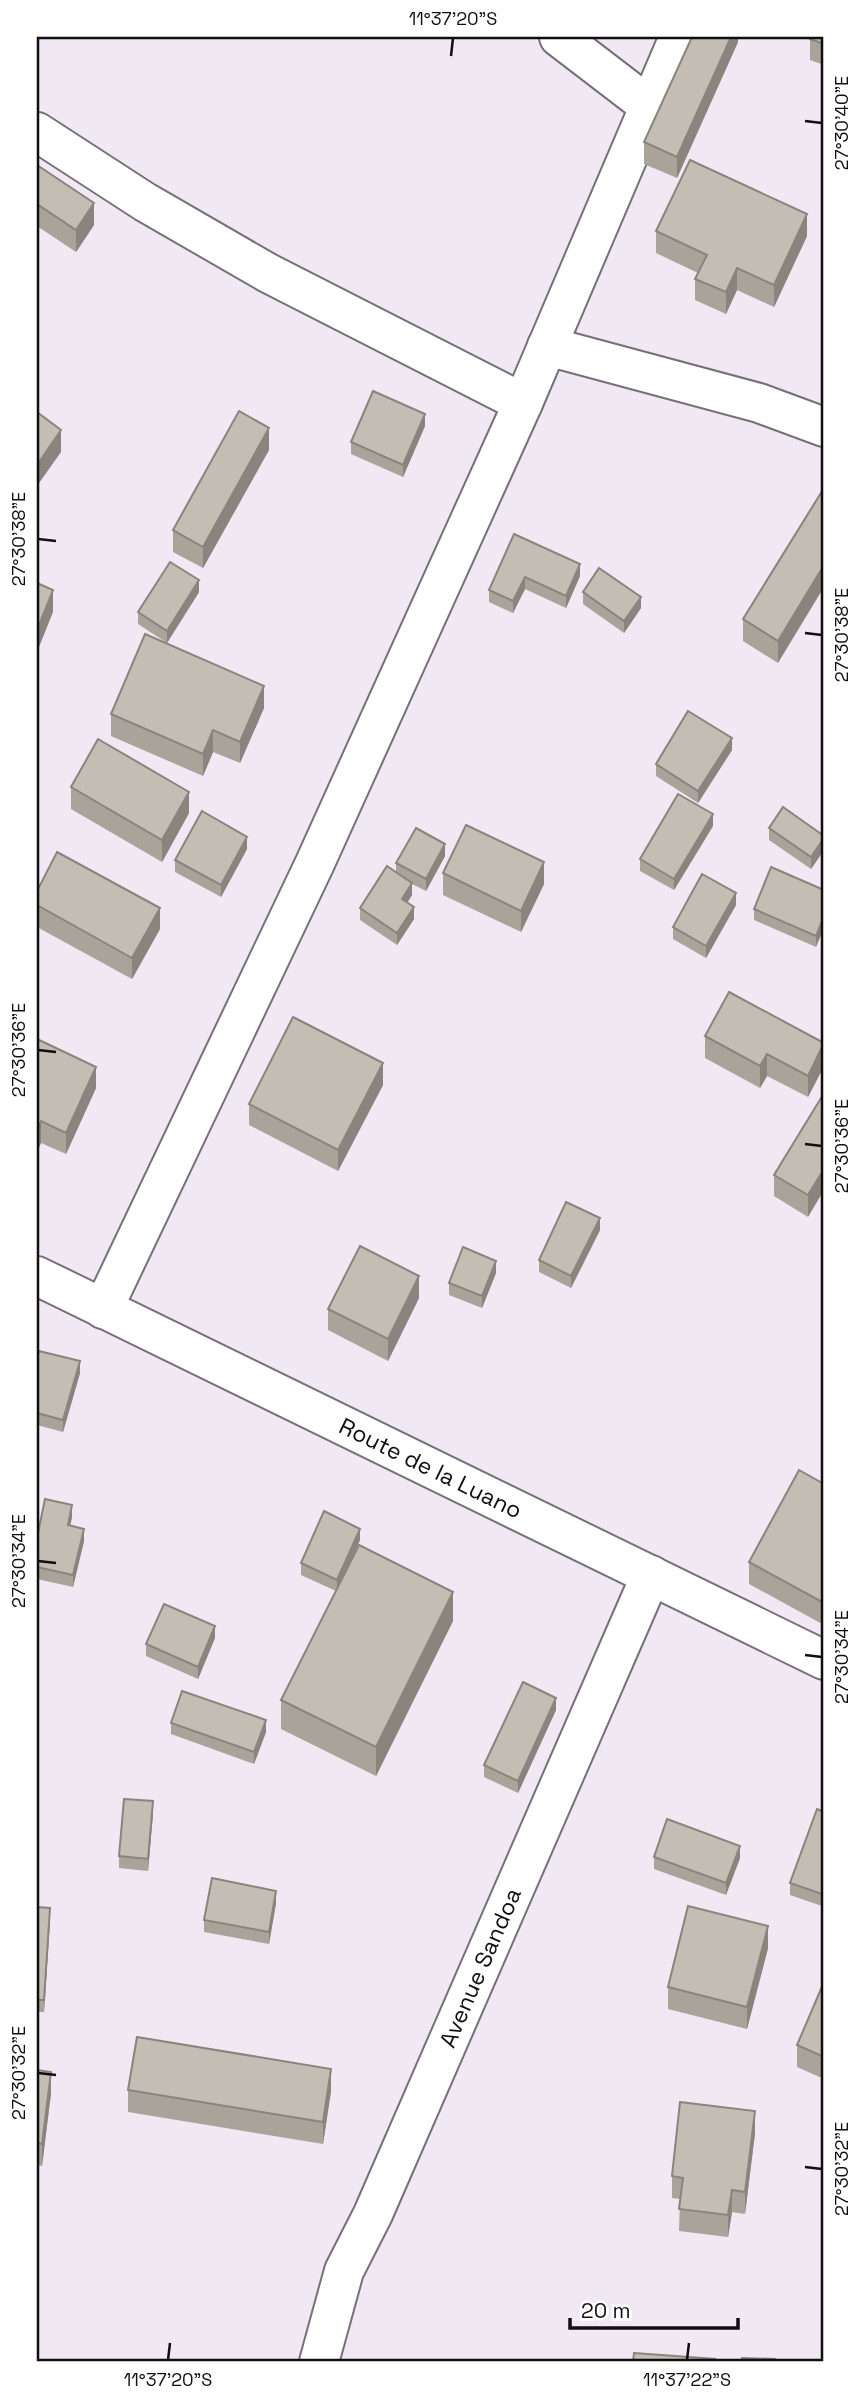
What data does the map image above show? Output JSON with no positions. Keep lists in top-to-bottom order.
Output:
{
  "streets": {
    "street": ["Route de la Luano", "Avenue Sandoa"]
  },
  "crossings": [
    ["Route de la Luano", "Avenue Sandoa"]
  ],
  "scale_bar": "20 m",
  "coordinates": [
    "11°37'20\"S",
    "27°30'40\"E",
    "27°30'38\"E",
    "27°30'36\"E",
    "27°30'34\"E",
    "27°30'32\"E",
    "11°37'22\"S"
  ]
}
